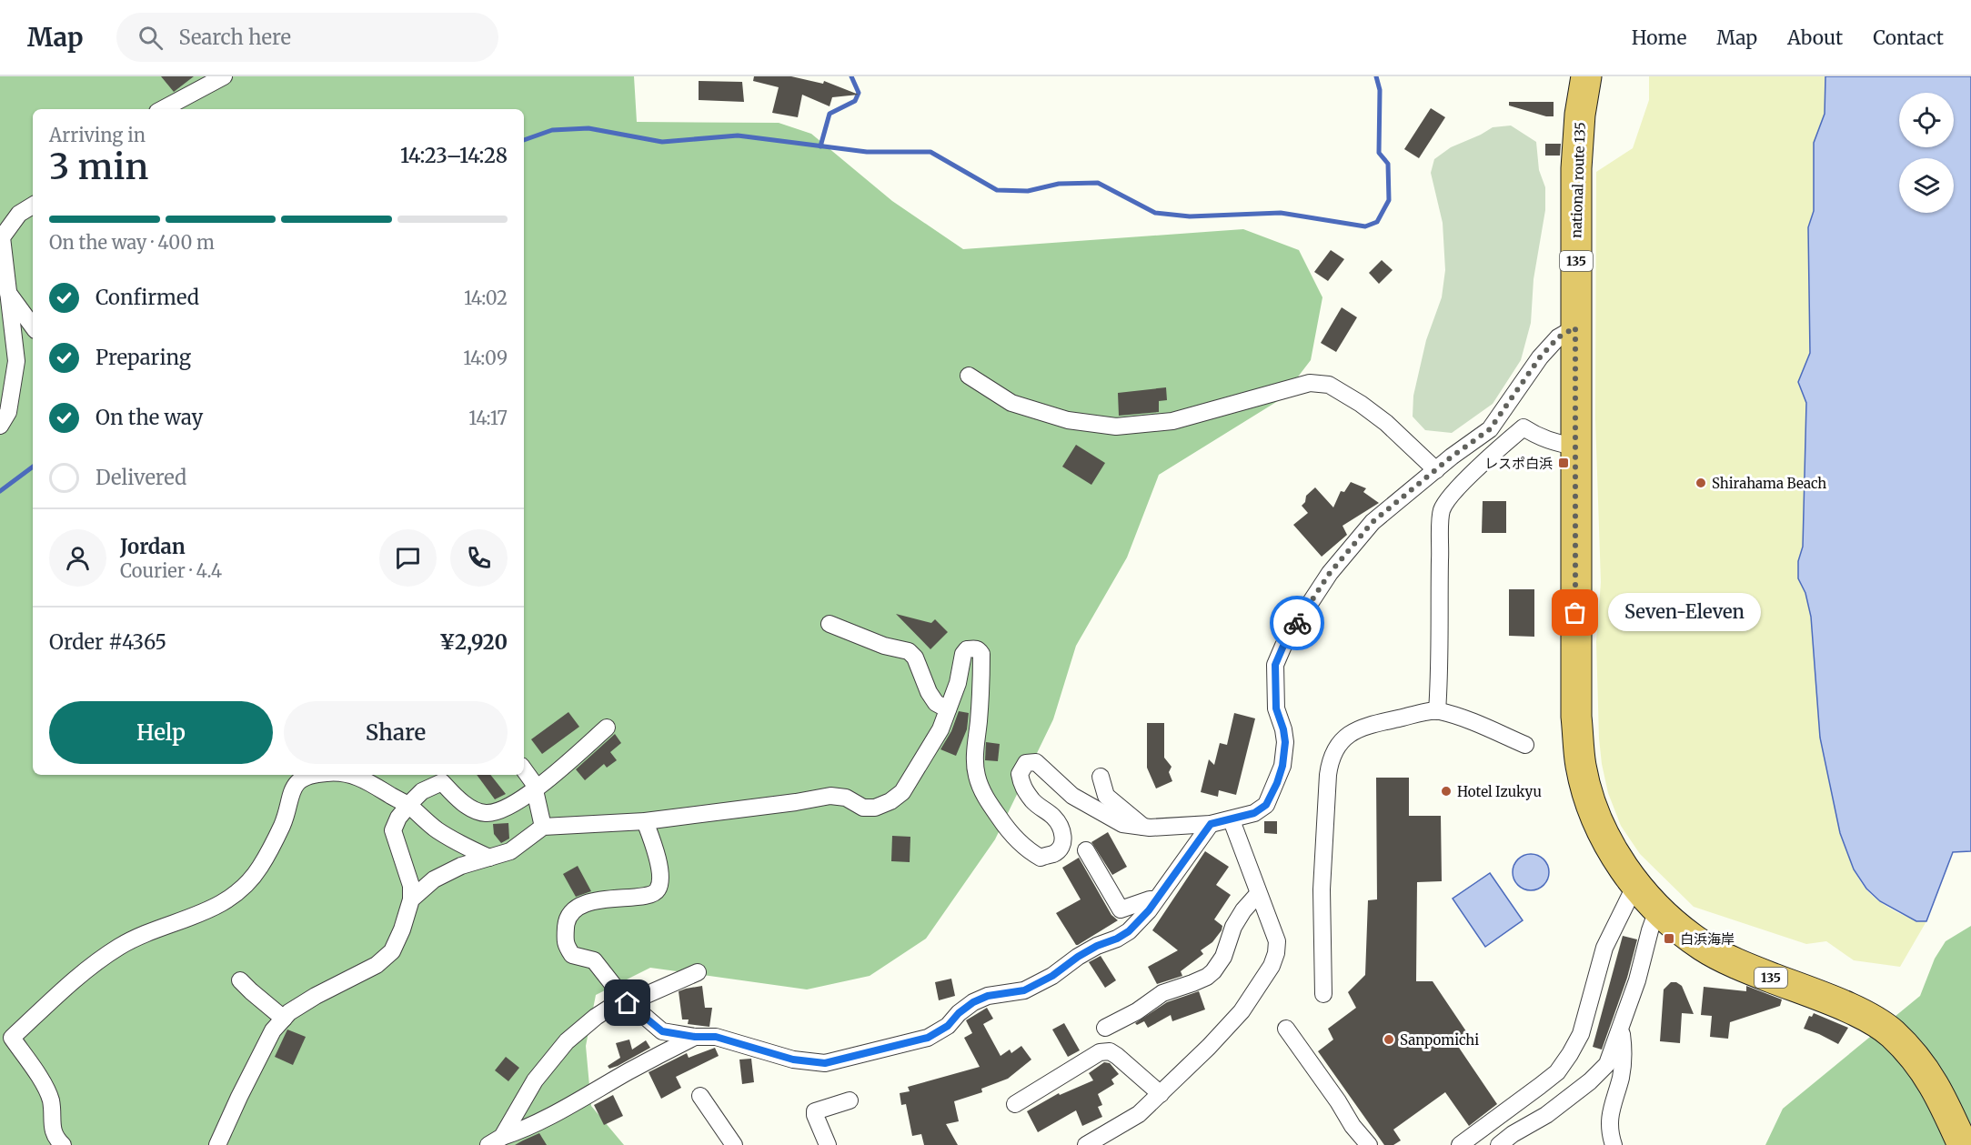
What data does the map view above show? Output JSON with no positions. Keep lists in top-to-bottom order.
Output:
{
  "streets": {
    "highway": ["national route 135", "135"]
  },
  "places": {
    "transit": ["レスポ白浜", "白浜海岸"],
    "other": [
      "Shirahama Beach",
      "Seven-Eleven",
      "Hotel Izukyu",
      "Sanpomichi"
    ]
  },
  "page": {
    "header": "Map",
    "search": "Search here",
    "nav": [
      "Home",
      "Map",
      "About",
      "Contact"
    ],
    "heading": ["3 min", "Arriving in", "14:23–14:28"],
    "panel": [
      "Jordan",
      "Courier · 4.4",
      "Order #4365",
      "¥2,920"
    ],
    "bar": "On the way · 400 m",
    "list": [
      ["Confirmed", "14:02"],
      ["Preparing", "14:09"],
      ["On the way", "14:17"],
      "Delivered"
    ],
    "bubble": "Seven-Eleven",
    "buttons": ["Help", "Share"]
  }
}
